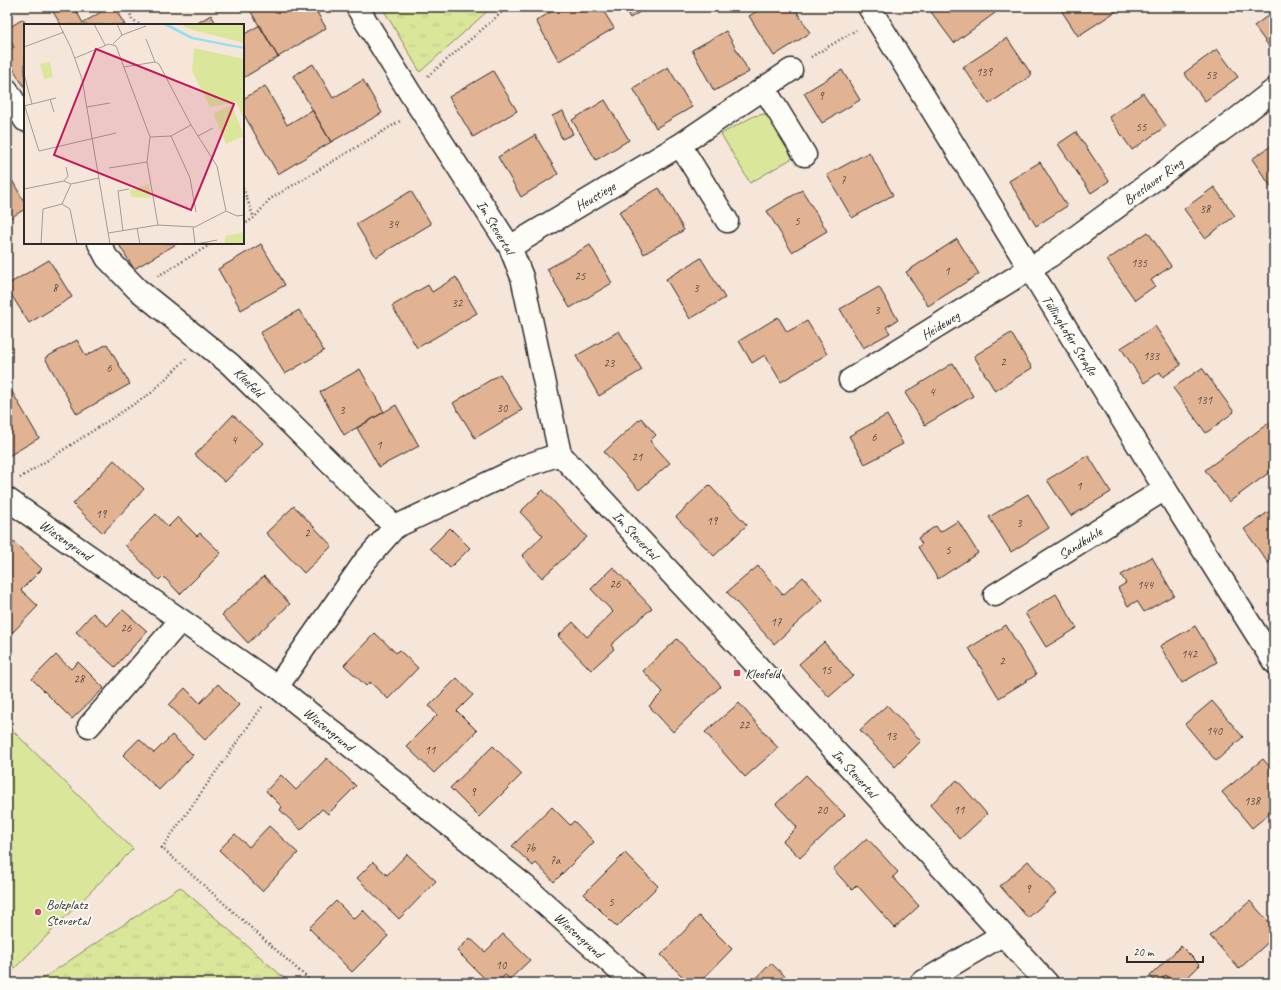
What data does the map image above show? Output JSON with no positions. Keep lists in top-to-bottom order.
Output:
{
  "streets": {
    "street": [
      "Breslauer Ring",
      "Heustiege",
      "Im Stevertal",
      "Heideweg",
      "Tüllinghofer Straße",
      "Kleefeld",
      "Wiesengrund",
      "Sandkuhle"
    ]
  },
  "crossings": [
    ["Breslauer Ring", "Heideweg"],
    ["Breslauer Ring", "Tüllinghofer Straße"],
    ["Heustiege", "Im Stevertal"],
    ["Heideweg", "Tüllinghofer Straße"],
    ["Tüllinghofer Straße", "Sandkuhle"]
  ],
  "places": {
    "transit": ["Kleefeld"],
    "other": ["Bolzplatz Stevertal"]
  },
  "house_numbers": [
    "139",
    "53",
    "9",
    "55",
    "7",
    "38",
    "5",
    "34",
    "135",
    "1",
    "25",
    "8",
    "3",
    "32",
    "3",
    "133",
    "2",
    "23",
    "6",
    "4",
    "131",
    "30",
    "3",
    "6",
    "4",
    "1",
    "21",
    "1",
    "19",
    "19",
    "3",
    "2",
    "5",
    "26",
    "144",
    "17",
    "26",
    "142",
    "2",
    "15",
    "28",
    "22",
    "140",
    "13",
    "11",
    "9",
    "138",
    "20",
    "11",
    "7b",
    "7a",
    "9",
    "5",
    "10"
  ],
  "scale_bar": "20 m"
}
